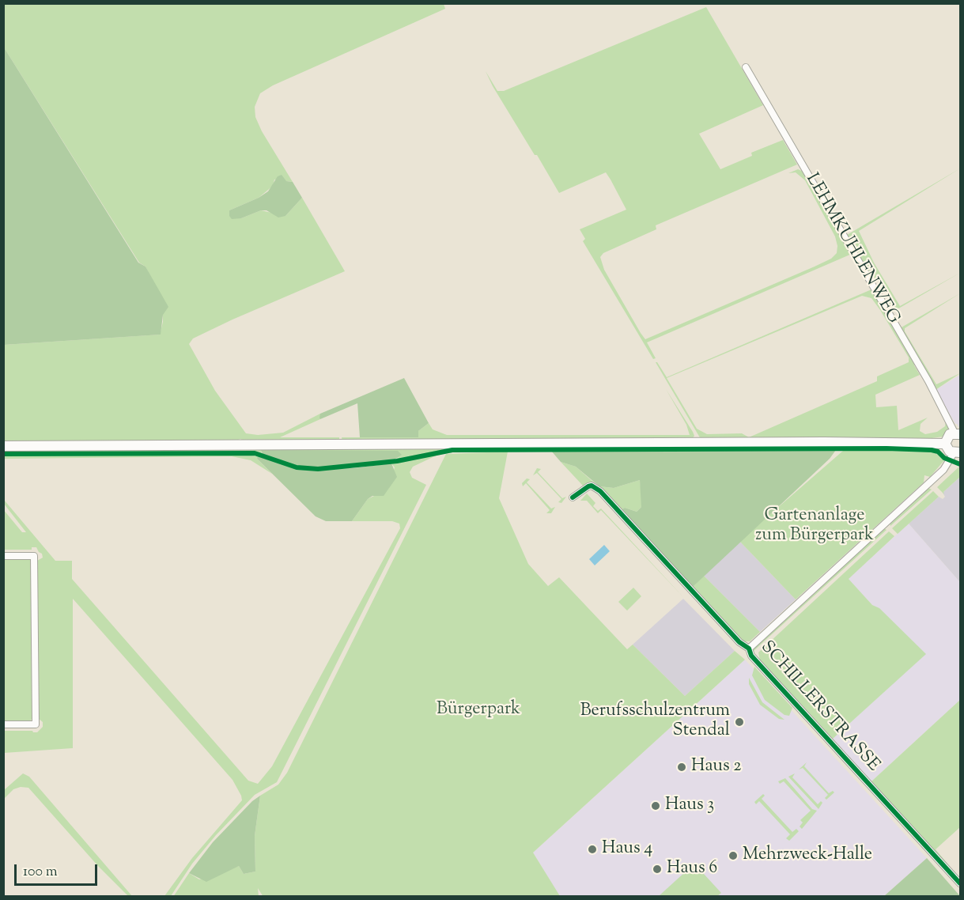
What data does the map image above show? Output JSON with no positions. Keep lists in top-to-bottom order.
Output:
{
  "streets": {
    "street": ["LEHMKUHLENWEG", "SCHILLERSTRASSE"]
  },
  "parks": ["Gartenanlage zum Bürgerpark", "Bürgerpark"],
  "places": [
    "Berufsschulzentrum Stendal",
    "Haus 2",
    "Haus 3",
    "Haus 4",
    "Mehrzweck-Halle",
    "Haus 6"
  ],
  "scale_bar": "100 m"
}
